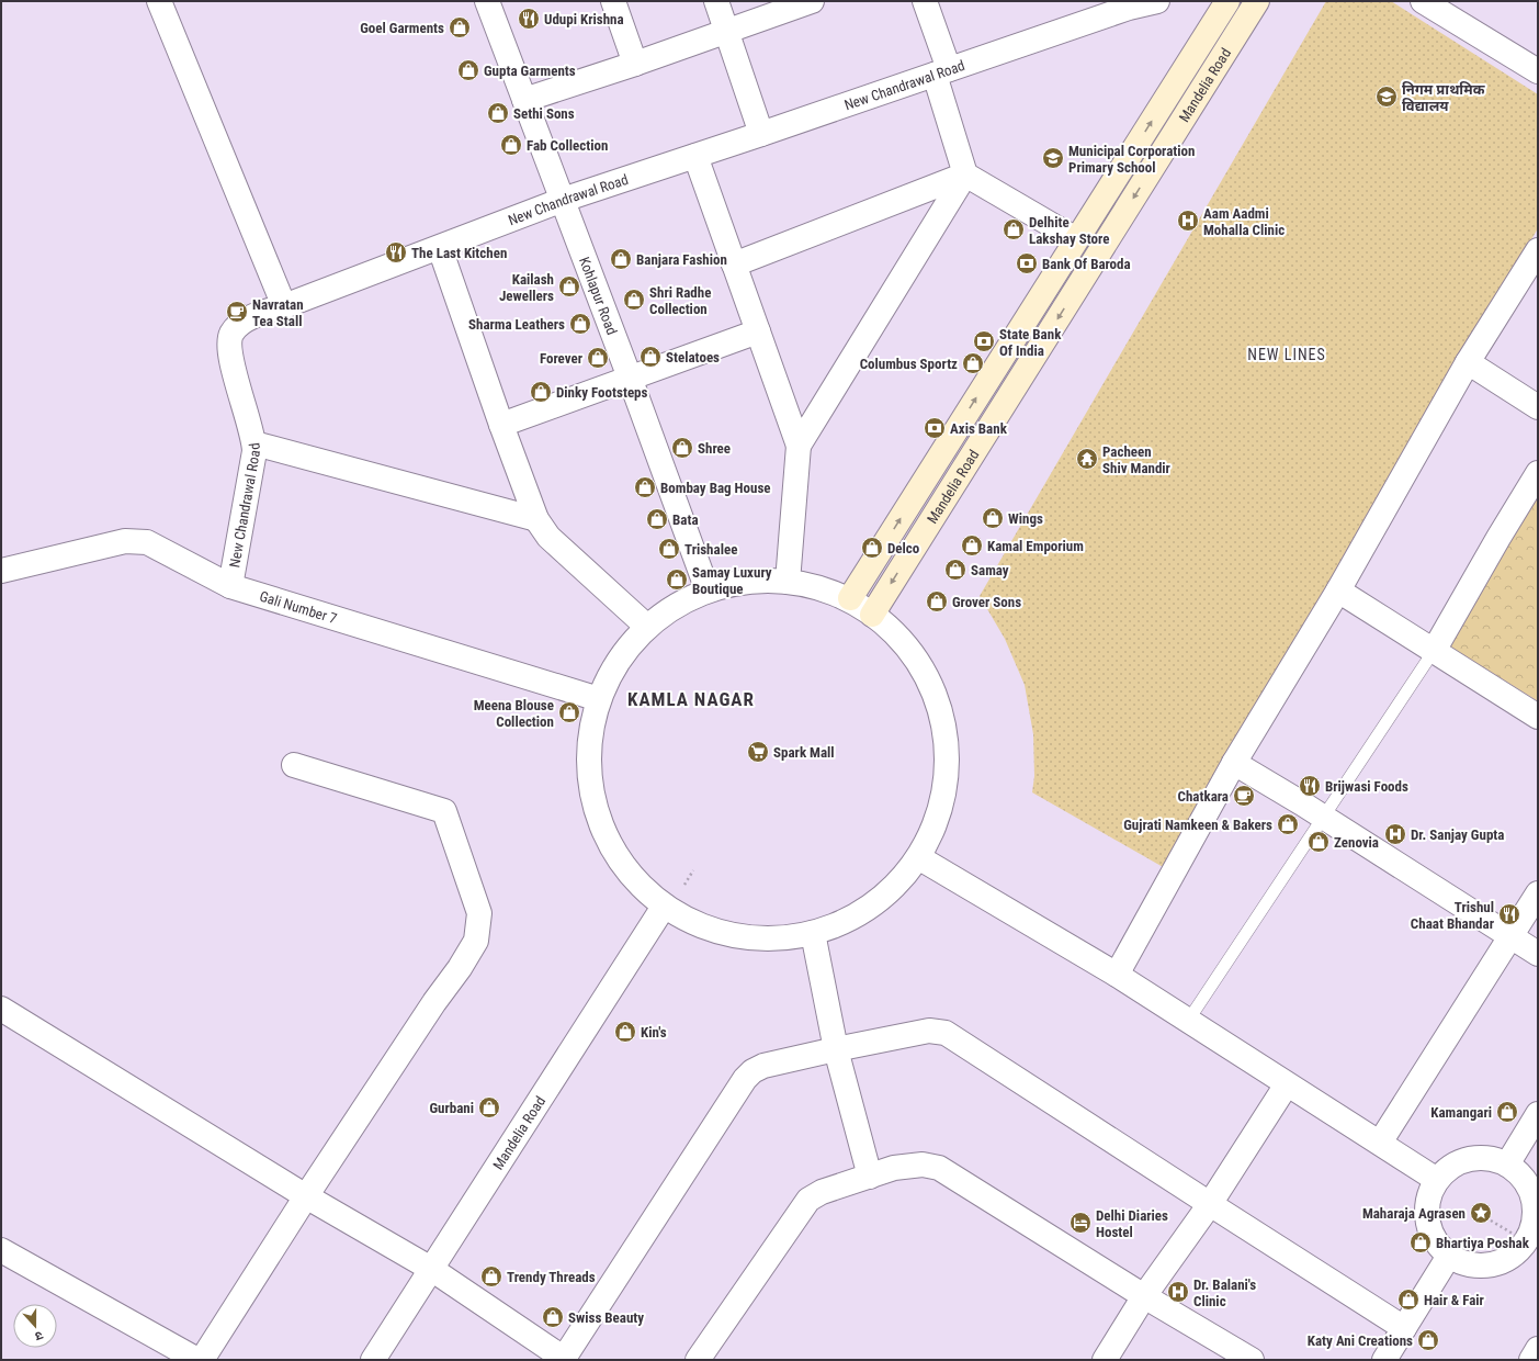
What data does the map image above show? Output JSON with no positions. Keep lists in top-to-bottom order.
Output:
{
  "streets": {
    "street": [
      "New Chandrawal Road",
      "Mandelia Road",
      "Kohlapur Road",
      "Gali Number 7"
    ]
  },
  "crossings": [
    ["New Chandrawal Road", "Kohlapur Road"],
    ["New Chandrawal Road", "Gali Number 7"]
  ],
  "districts": ["NEW LINES", "KAMLA NAGAR"],
  "places": {
    "restaurant": [
      "Udupi Krishna",
      "The Last Kitchen",
      "Brijwasi Foods",
      "Trishul Chaat Bhandar"
    ],
    "shop": [
      "Goel Garments",
      "Gupta Garments",
      "Sethi Sons",
      "Fab Collection",
      "Delhite Lakshay Store",
      "Banjara Fashion",
      "Kailash Jewellers",
      "Shri Radhe Collection",
      "Sharma Leathers",
      "Stelatoes",
      "Forever",
      "Columbus Sportz",
      "Dinky Footsteps",
      "Shree",
      "Bombay Bag House",
      "Wings",
      "Bata",
      "Kamal Emporium",
      "Delco",
      "Trishalee",
      "Samay",
      "Samay Luxury Boutique",
      "Grover Sons",
      "Meena Blouse Collection",
      "Gujrati Namkeen & Bakers",
      "Zenovia",
      "Kin's",
      "Gurbani",
      "Kamangari",
      "Bhartiya Poshak",
      "Trendy Threads",
      "Hair & Fair",
      "Swiss Beauty",
      "Katy Ani Creations"
    ],
    "school or university": ["निगम प्राथमिक विद्यालय", "Municipal Corporation Primary School"],
    "hospital": ["Aam Aadmi Mohalla Clinic", "Dr. Sanjay Gupta", "Dr. Balani's Clinic"],
    "bank": ["Bank Of Baroda", "State Bank Of India", "Axis Bank"],
    "cafe": ["Navratan Tea Stall", "Chatkara"],
    "temple": ["Pacheen Shiv Mandir"],
    "supermarket": ["Spark Mall"],
    "place": ["Maharaja Agrasen"],
    "hotel": ["Delhi Diaries Hostel"]
  },
  "north": "bottom"
}
